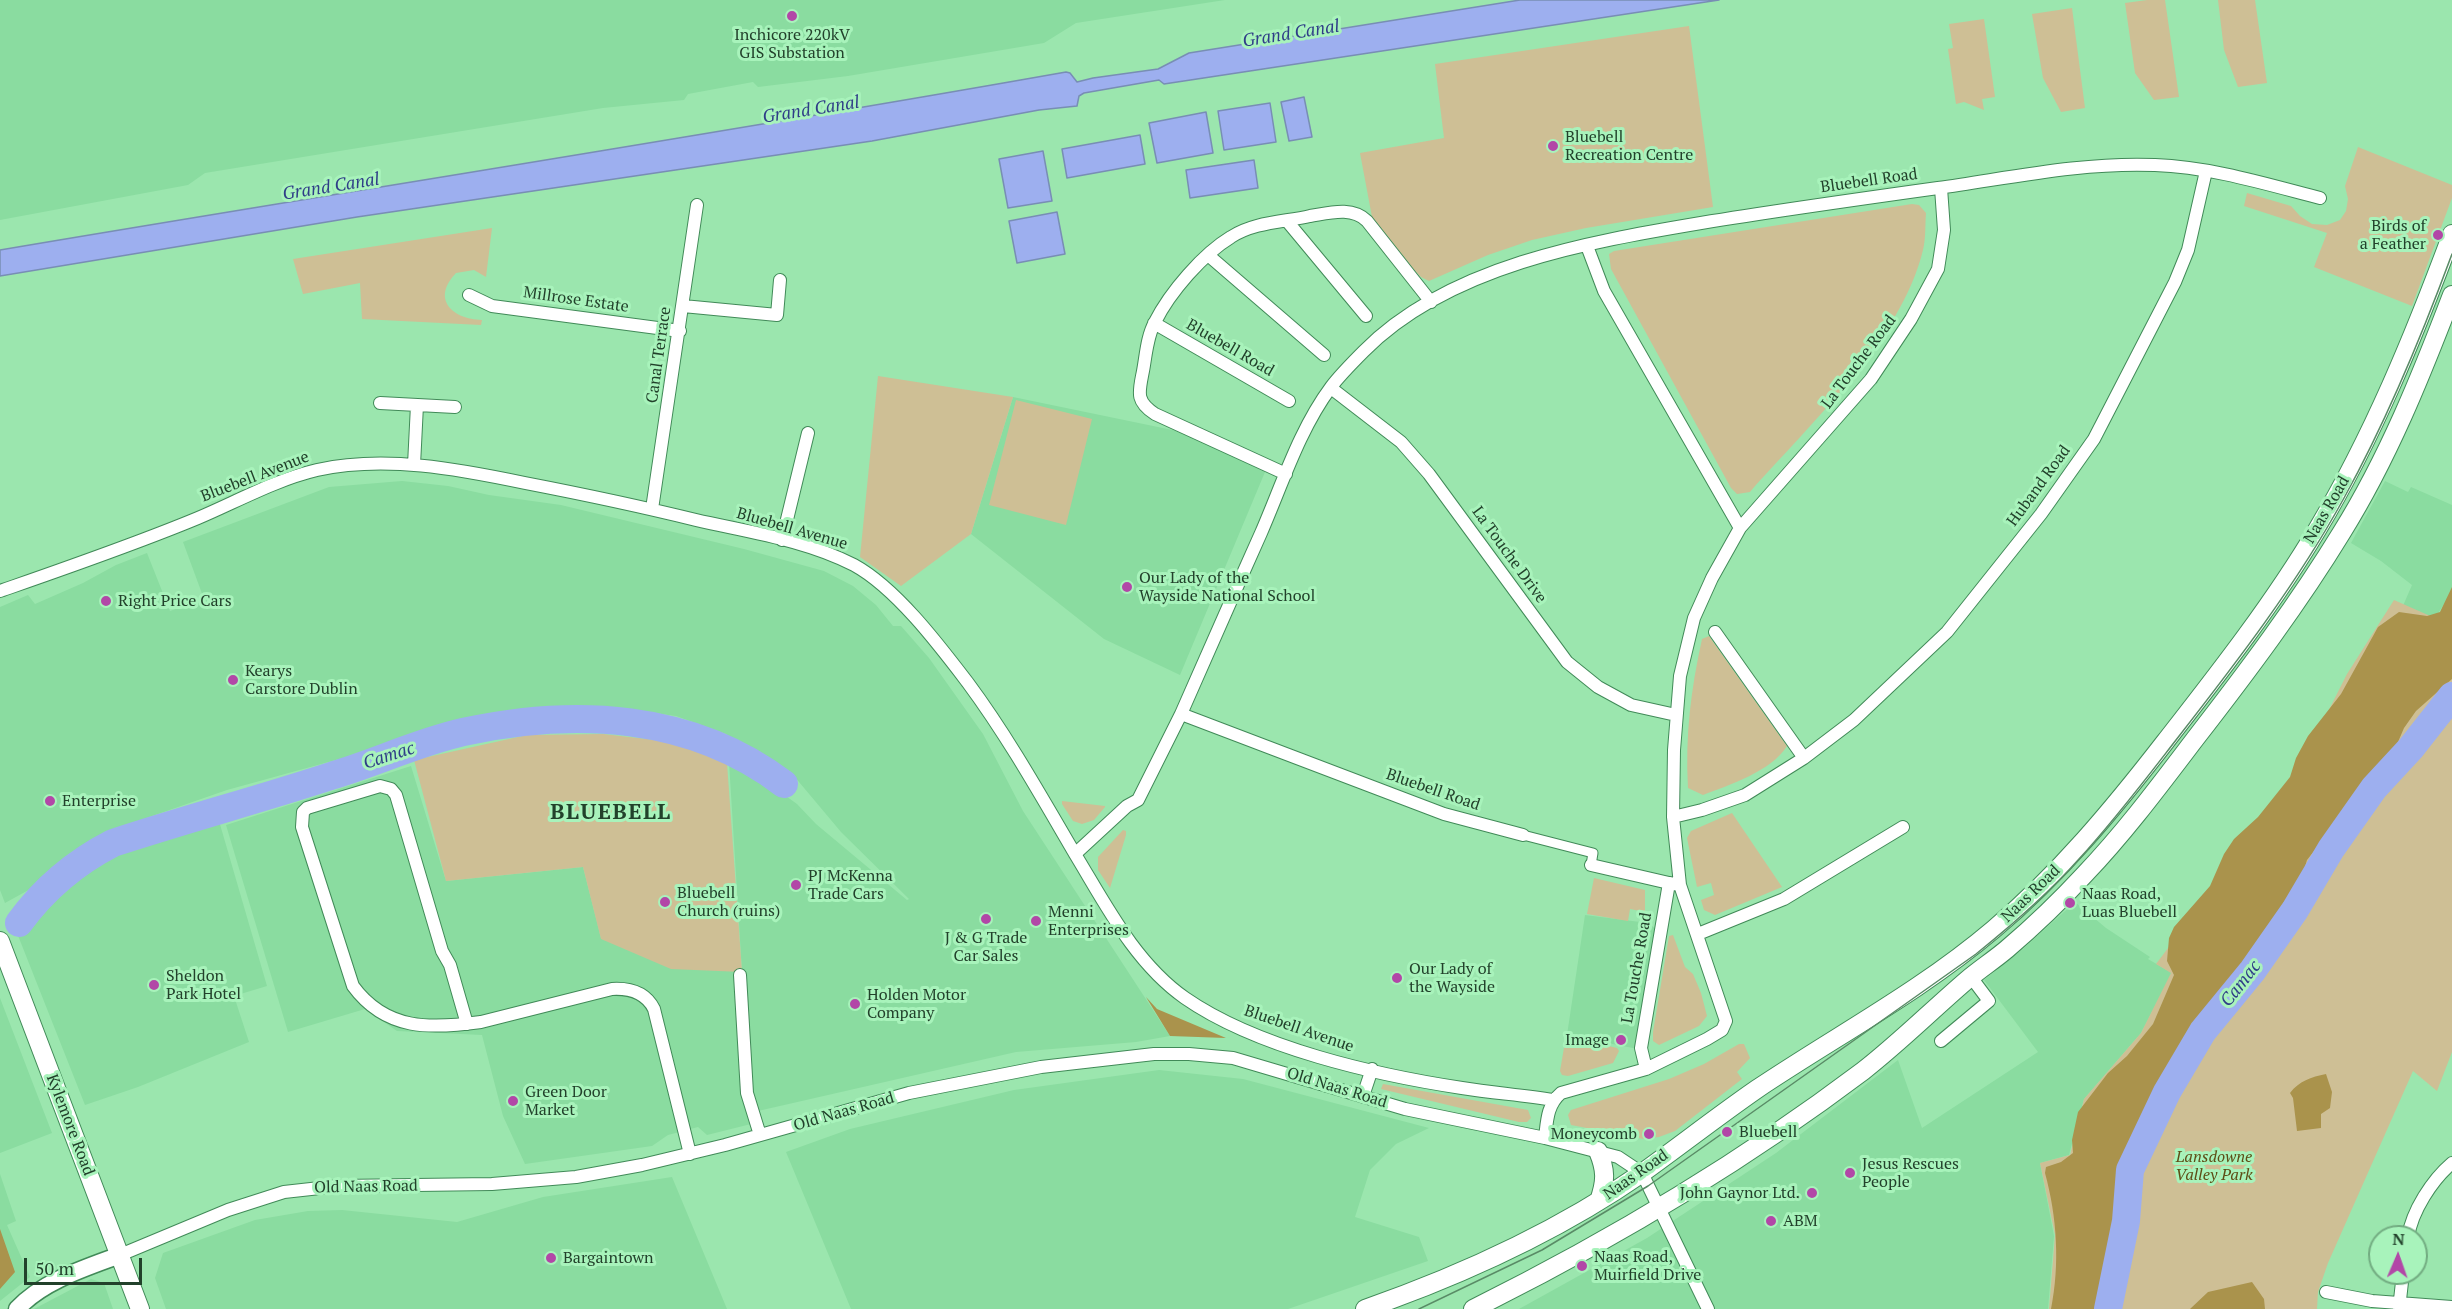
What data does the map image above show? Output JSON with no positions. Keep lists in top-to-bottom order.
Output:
{
  "streets": {
    "main road": ["Naas Road", "Kylemore Road"],
    "street": [
      "Bluebell Road",
      "Millrose Estate",
      "Canal Terrace",
      "La Touche Road",
      "Bluebell Avenue",
      "Huband Road",
      "La Touche Drive",
      "Old Naas Road"
    ]
  },
  "crossings": [
    ["Bluebell Road", "La Touche Road"],
    ["Bluebell Road", "Bluebell Avenue"],
    ["Bluebell Road", "Huband Road"],
    ["Bluebell Road", "La Touche Drive"],
    ["Millrose Estate", "Canal Terrace"],
    ["Canal Terrace", "Bluebell Avenue"],
    ["La Touche Road", "Bluebell Avenue"],
    ["La Touche Road", "Huband Road"],
    ["La Touche Road", "La Touche Drive"],
    ["Naas Road", "Old Naas Road"],
    ["Old Naas Road", "Kylemore Road"]
  ],
  "districts": ["BLUEBELL"],
  "water": ["Grand Canal", "Camac"],
  "parks": ["Lansdowne Valley Park"],
  "places": [
    "Inchicore 220kV GIS Substation",
    "Bluebell Recreation Centre",
    "Birds of a Feather",
    "Our Lady of the Wayside National School",
    "Right Price Cars",
    "Kearys Carstore Dublin",
    "Enterprise",
    "PJ McKenna Trade Cars",
    "Bluebell Church (ruins)",
    "Naas Road, Luas Bluebell",
    "J & G Trade Car Sales",
    "Menni Enterprises",
    "Our Lady of the Wayside",
    "Sheldon Park Hotel",
    "Holden Motor Company",
    "Image",
    "Green Door Market",
    "Bluebell",
    "Moneycomb",
    "Jesus Rescues People",
    "John Gaynor Ltd.",
    "ABM",
    "Bargaintown",
    "Naas Road, Muirfield Drive"
  ],
  "scale_bar": "50 m",
  "north": "top"
}
